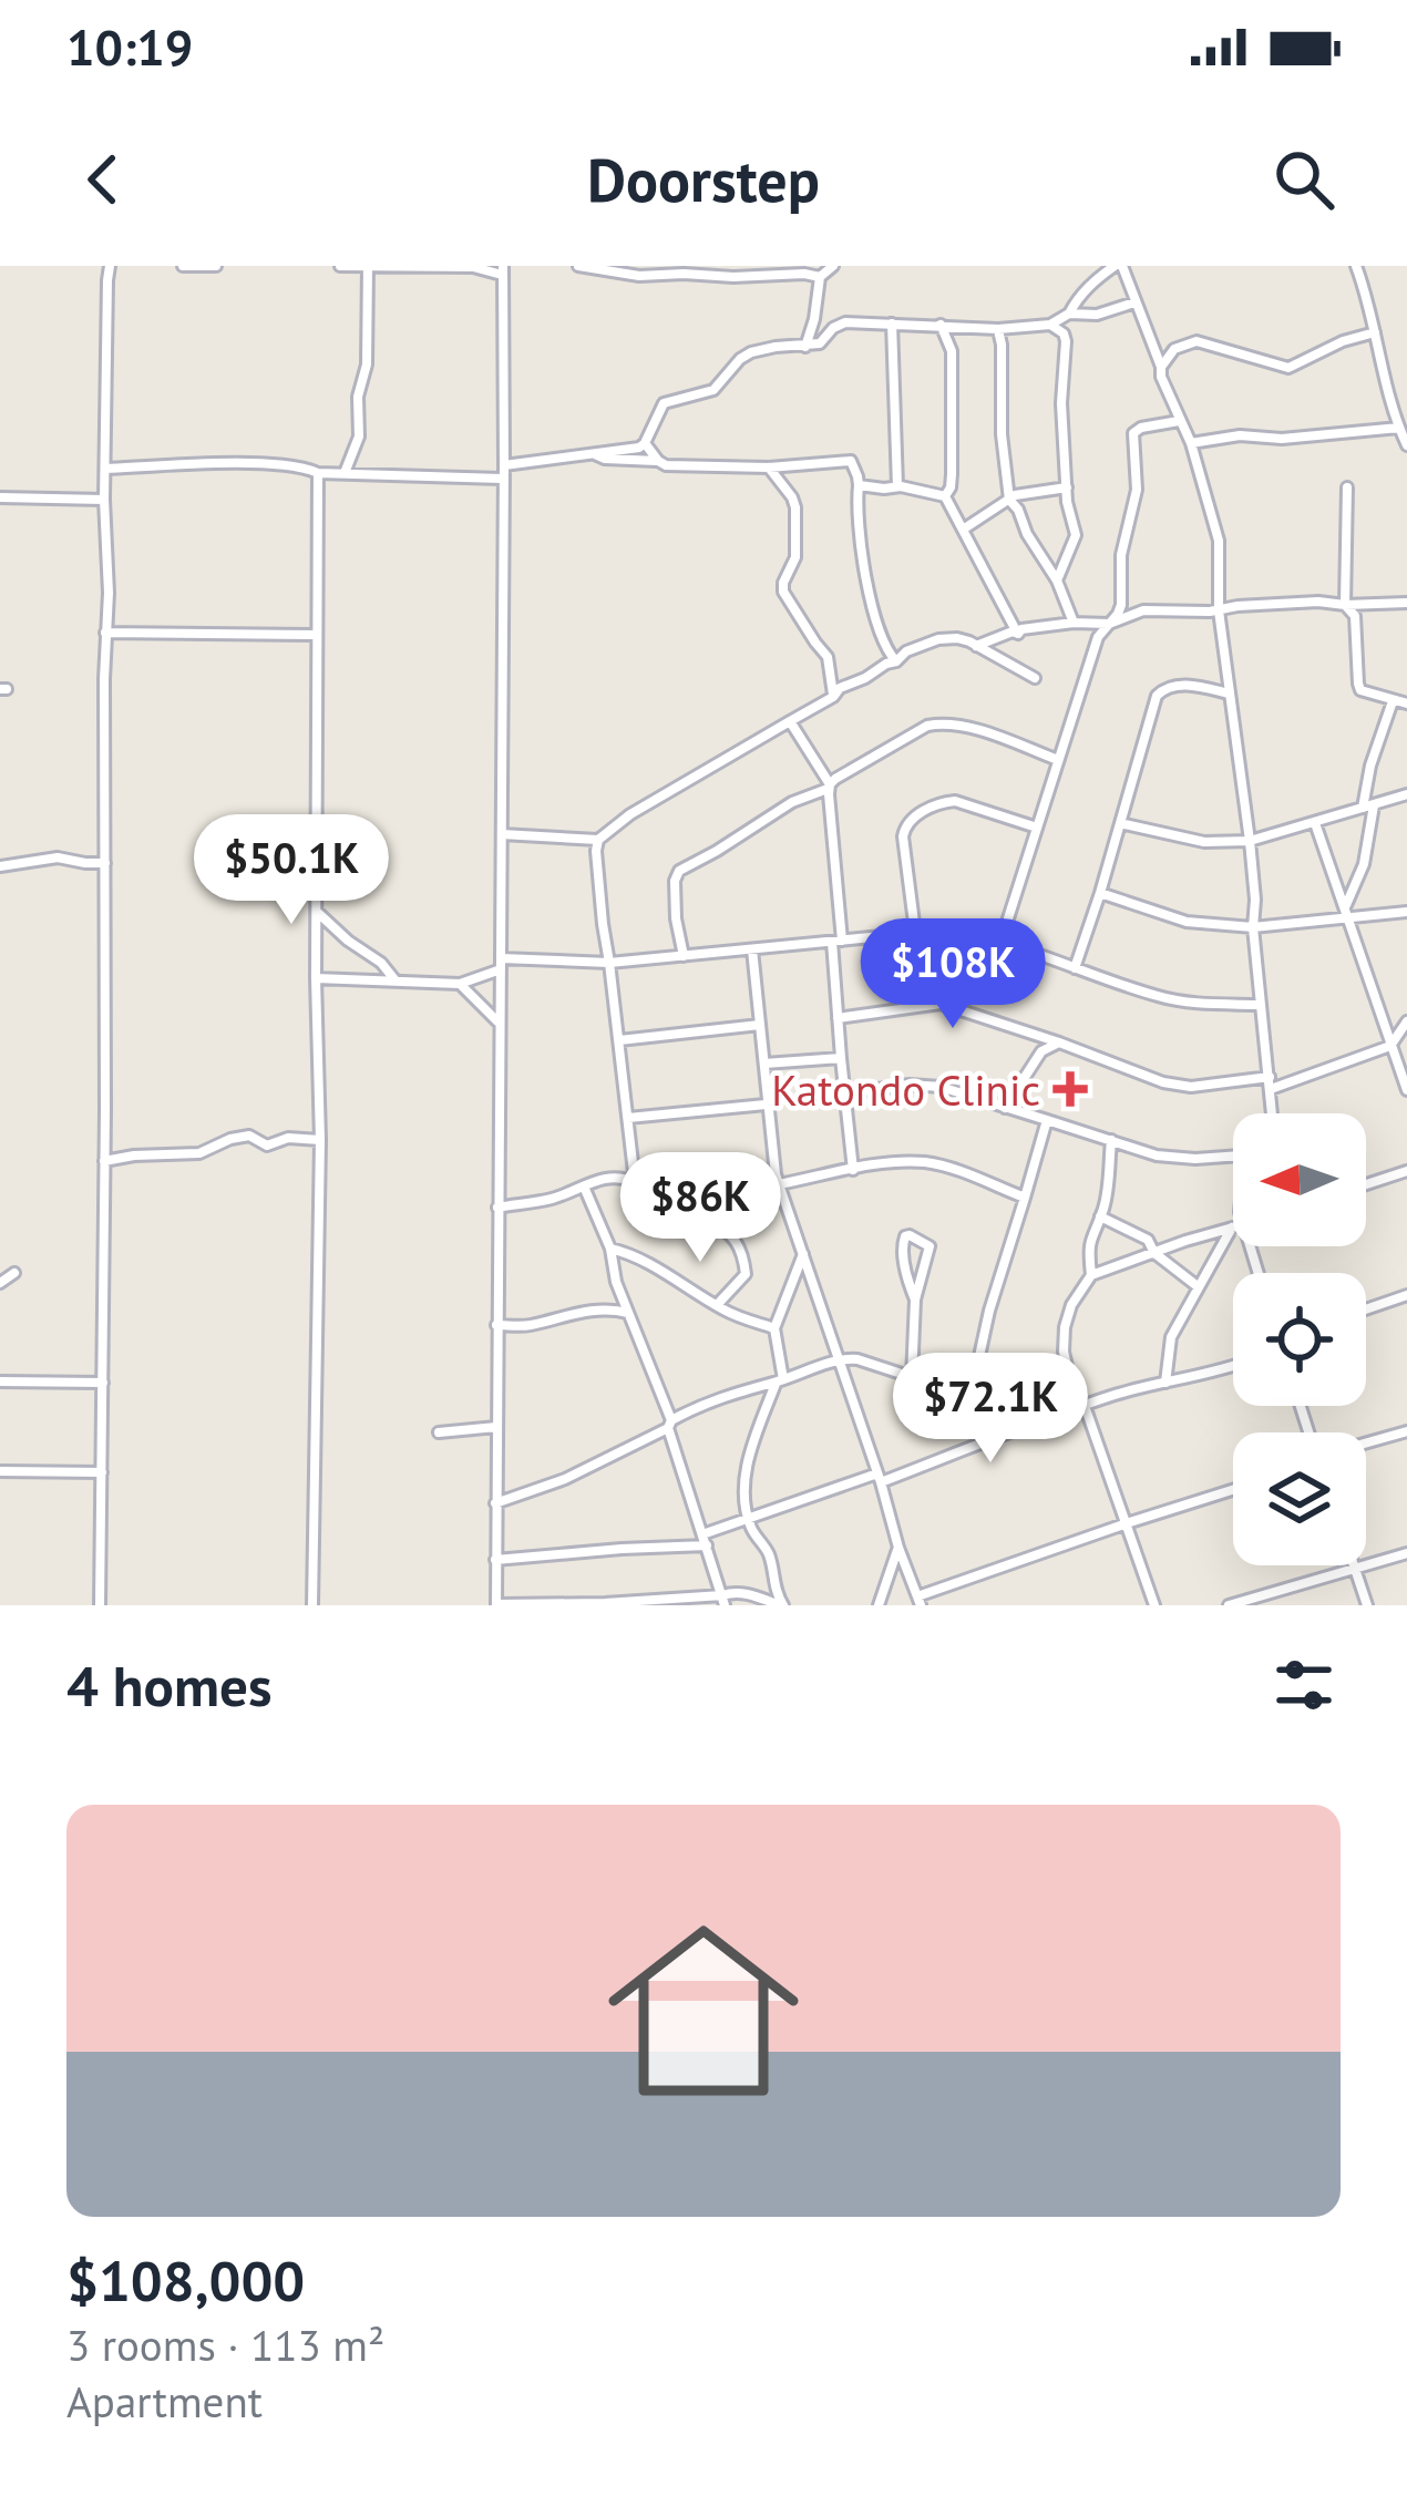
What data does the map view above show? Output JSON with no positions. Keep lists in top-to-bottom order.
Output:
{
  "places": {
    "health": ["Katondo Clinic"]
  },
  "north": "left",
  "page": {
    "status": "10:19",
    "header": "Doorstep",
    "price": [
      "$50.1K",
      "$108K",
      "$86K",
      "$72.1K"
    ],
    "heading": "4 homes",
    "list": [
      {
        "name": "$108,000",
        "note": "3 rooms · 113 m² · Apartment"
      }
    ]
  }
}
